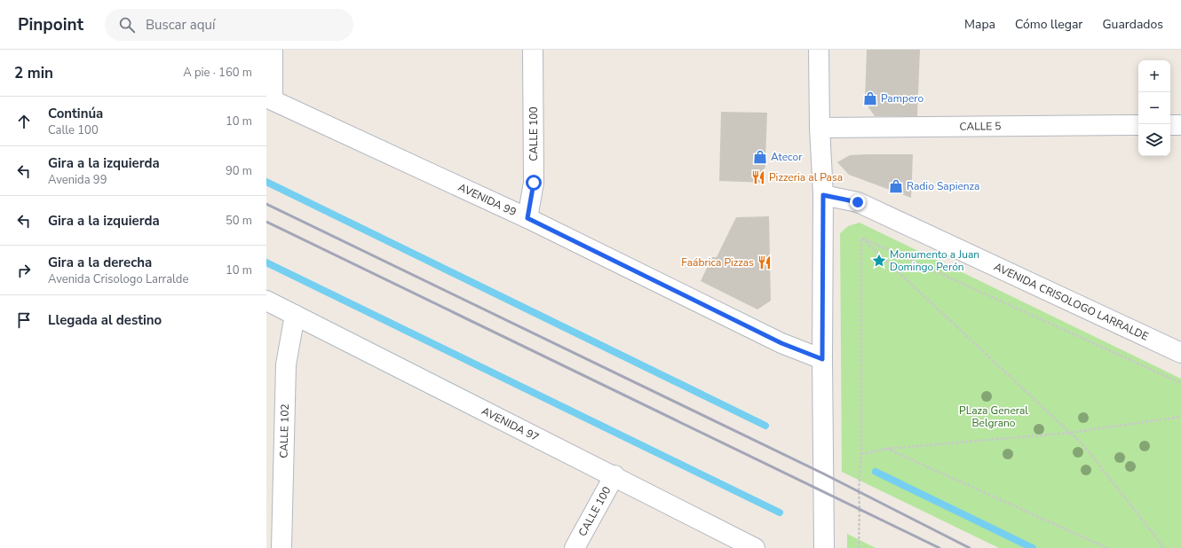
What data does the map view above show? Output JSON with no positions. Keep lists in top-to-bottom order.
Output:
{
  "streets": {
    "street": [
      "CALLE 5",
      "CALLE 100",
      "AVENIDA 99",
      "AVENIDA CRISOLOGO LARRALDE",
      "AVENIDA 97",
      "CALLE 102"
    ]
  },
  "crossings": [
    ["CALLE 100", "AVENIDA 99"],
    ["CALLE 100", "AVENIDA 97"],
    ["AVENIDA 97", "CALLE 102"]
  ],
  "parks": ["PLaza General Belgrano"],
  "places": {
    "shop": ["Pampero", "Atecor", "Radio Sapienza"],
    "restaurant": ["Pizzeria al Pasa", "Faábrica Pizzas"],
    "place": ["Monumento a Juan Domingo Perón"]
  },
  "page": {
    "header": "Pinpoint",
    "search": "Buscar aquí",
    "nav": ["Mapa", "Cómo llegar", "Guardados"],
    "heading": ["2 min", "A pie · 160 m"],
    "map_buttons": ["+", "−"],
    "list": [
      ["Continúa", "Calle 100", "10 m"],
      ["Gira a la izquierda", "Avenida 99", "90 m"],
      ["Gira a la izquierda", "50 m"],
      ["Gira a la derecha", "Avenida Crisologo Larralde", "10 m"],
      "Llegada al destino"
    ]
  }
}
